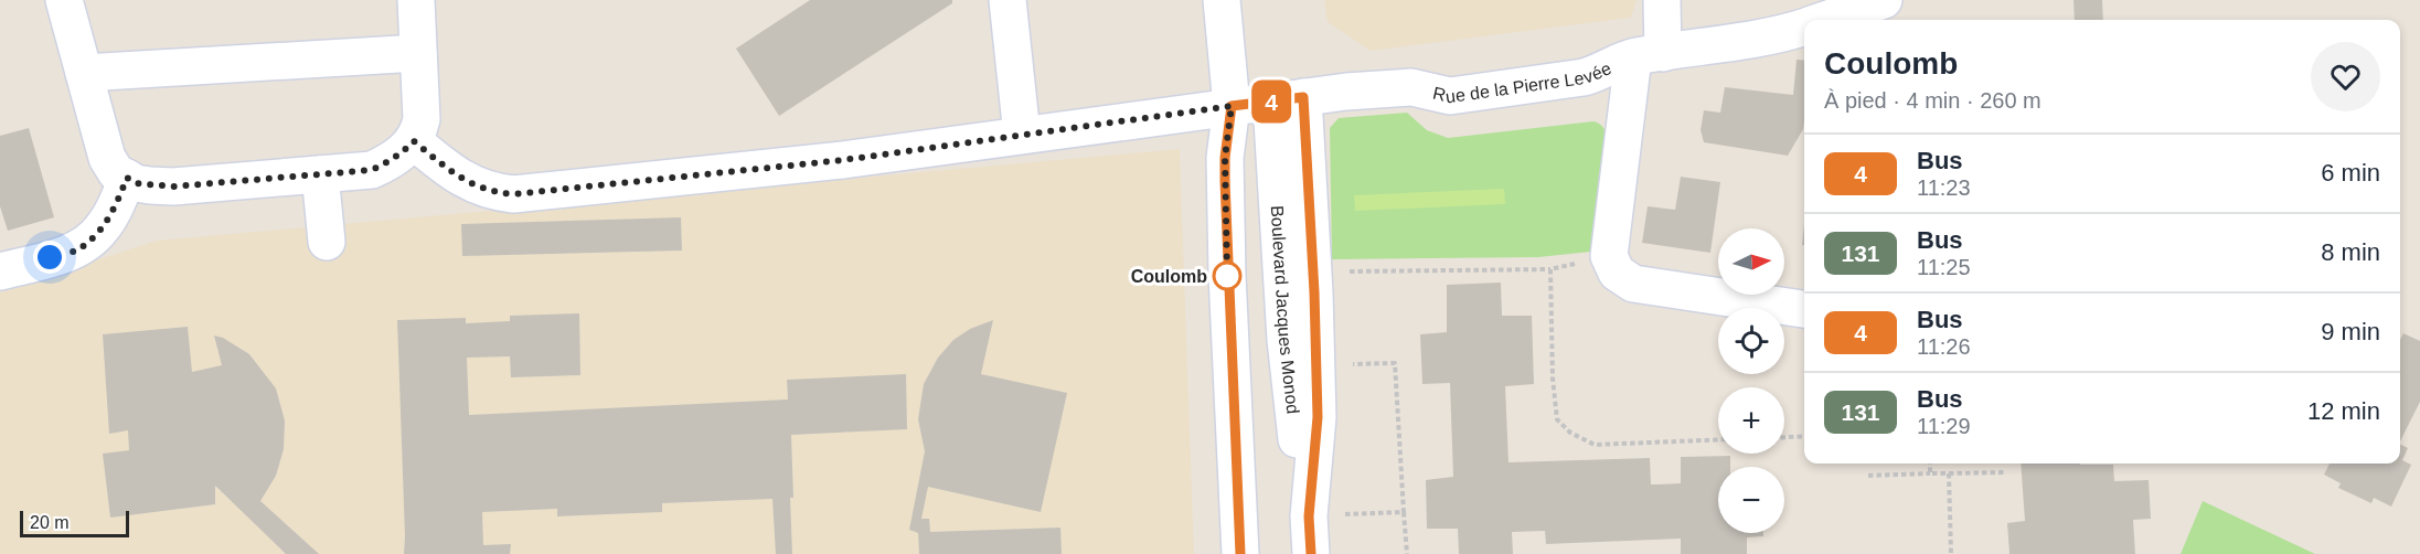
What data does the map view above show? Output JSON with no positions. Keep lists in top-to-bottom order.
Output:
{
  "streets": {
    "street": ["Rue de la Pierre Levée", "Boulevard Jacques Monod"]
  },
  "crossings": [
    ["Rue de la Pierre Levée", "Boulevard Jacques Monod"]
  ],
  "places": ["Coulomb"],
  "lines": ["bus line 4"],
  "scale_bar": "20 m",
  "north": "right",
  "page": {
    "on_map": "4",
    "heading": ["Coulomb", "À pied · 4 min · 260 m"],
    "list": [
      {
        "mark": "4",
        "name": "Bus",
        "note": "11:23",
        "value": "6 min"
      },
      {
        "mark": "131",
        "name": "Bus",
        "note": "11:25",
        "value": "8 min"
      },
      {
        "mark": "4",
        "name": "Bus",
        "note": "11:26",
        "value": "9 min"
      },
      {
        "mark": "131",
        "name": "Bus",
        "note": "11:29",
        "value": "12 min"
      }
    ],
    "map_buttons": ["+", "−"],
    "scale": "20 m"
  }
}
